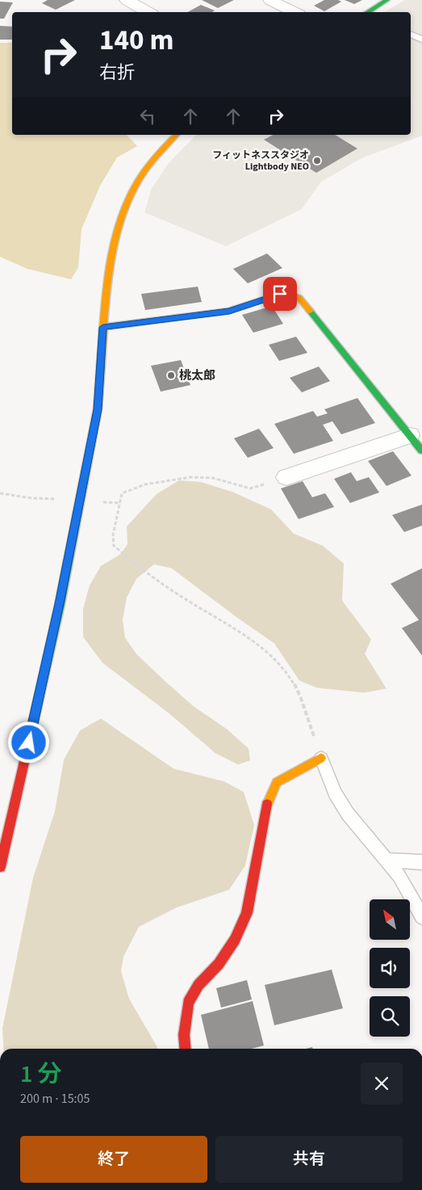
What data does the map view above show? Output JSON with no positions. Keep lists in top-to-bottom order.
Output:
{
  "places": ["フィットネススタジオ Lightbody NEO", "桃太郎"],
  "north": "top left",
  "page": {
    "turn": ["140 m", "右折"],
    "heading": ["1 分", "200 m · 15:05"],
    "buttons": ["終了", "共有"]
  }
}
